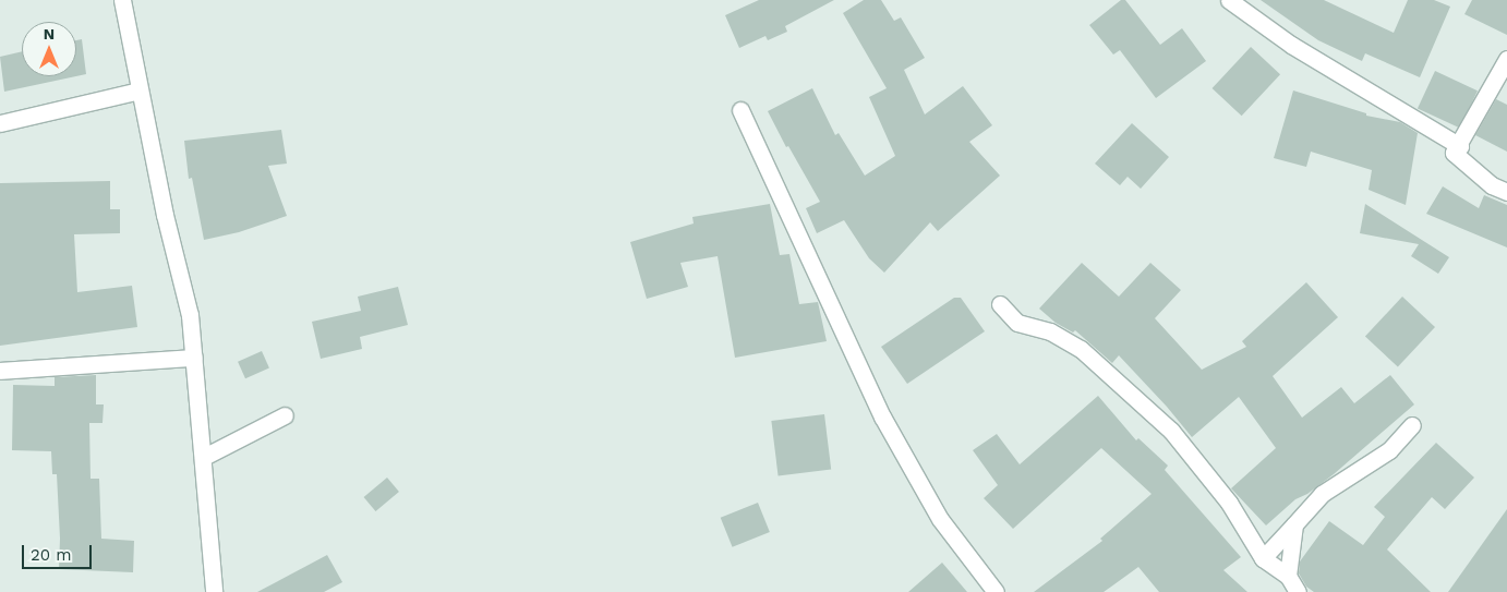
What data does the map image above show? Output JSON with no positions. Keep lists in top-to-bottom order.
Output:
{
  "scale_bar": "20 m",
  "north": "top"
}
